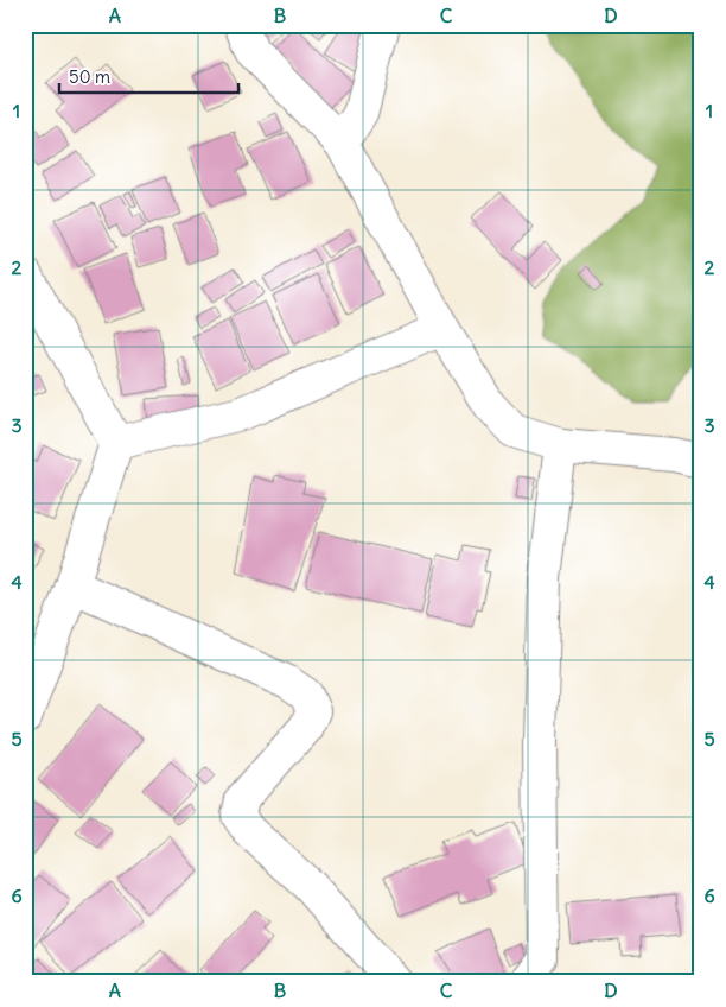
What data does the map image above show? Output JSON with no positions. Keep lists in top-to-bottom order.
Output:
{
  "scale_bar": "50 m",
  "grid": {
    "columns": [
      "A",
      "B",
      "C",
      "D"
    ],
    "rows": [
      "1",
      "2",
      "3",
      "4",
      "5",
      "6"
    ]
  }
}
